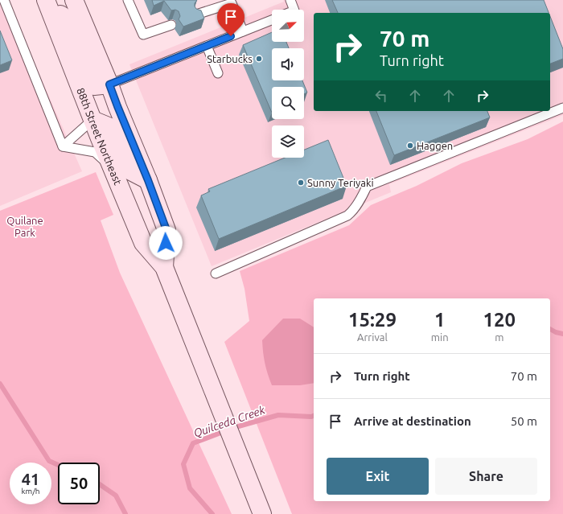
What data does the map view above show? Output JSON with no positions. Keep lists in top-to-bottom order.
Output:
{
  "streets": {
    "main road": ["88th Street Northeast"]
  },
  "water": ["Quilceda Creek"],
  "parks": ["Quilane Park"],
  "places": ["Starbucks", "Haggen", "Sunny Teriyaki"],
  "north": "top right",
  "page": {
    "turn": ["70 m", "Turn right"],
    "eta": [
      "15:29",
      "Arrival",
      "1",
      "min",
      "120",
      "m"
    ],
    "list": [
      {
        "name": "Turn right",
        "value": "70 m"
      },
      {
        "name": "Arrive at destination",
        "value": "50 m"
      }
    ],
    "buttons": ["Exit", "Share"],
    "speed": "41 km/h",
    "limit": "50"
  }
}
